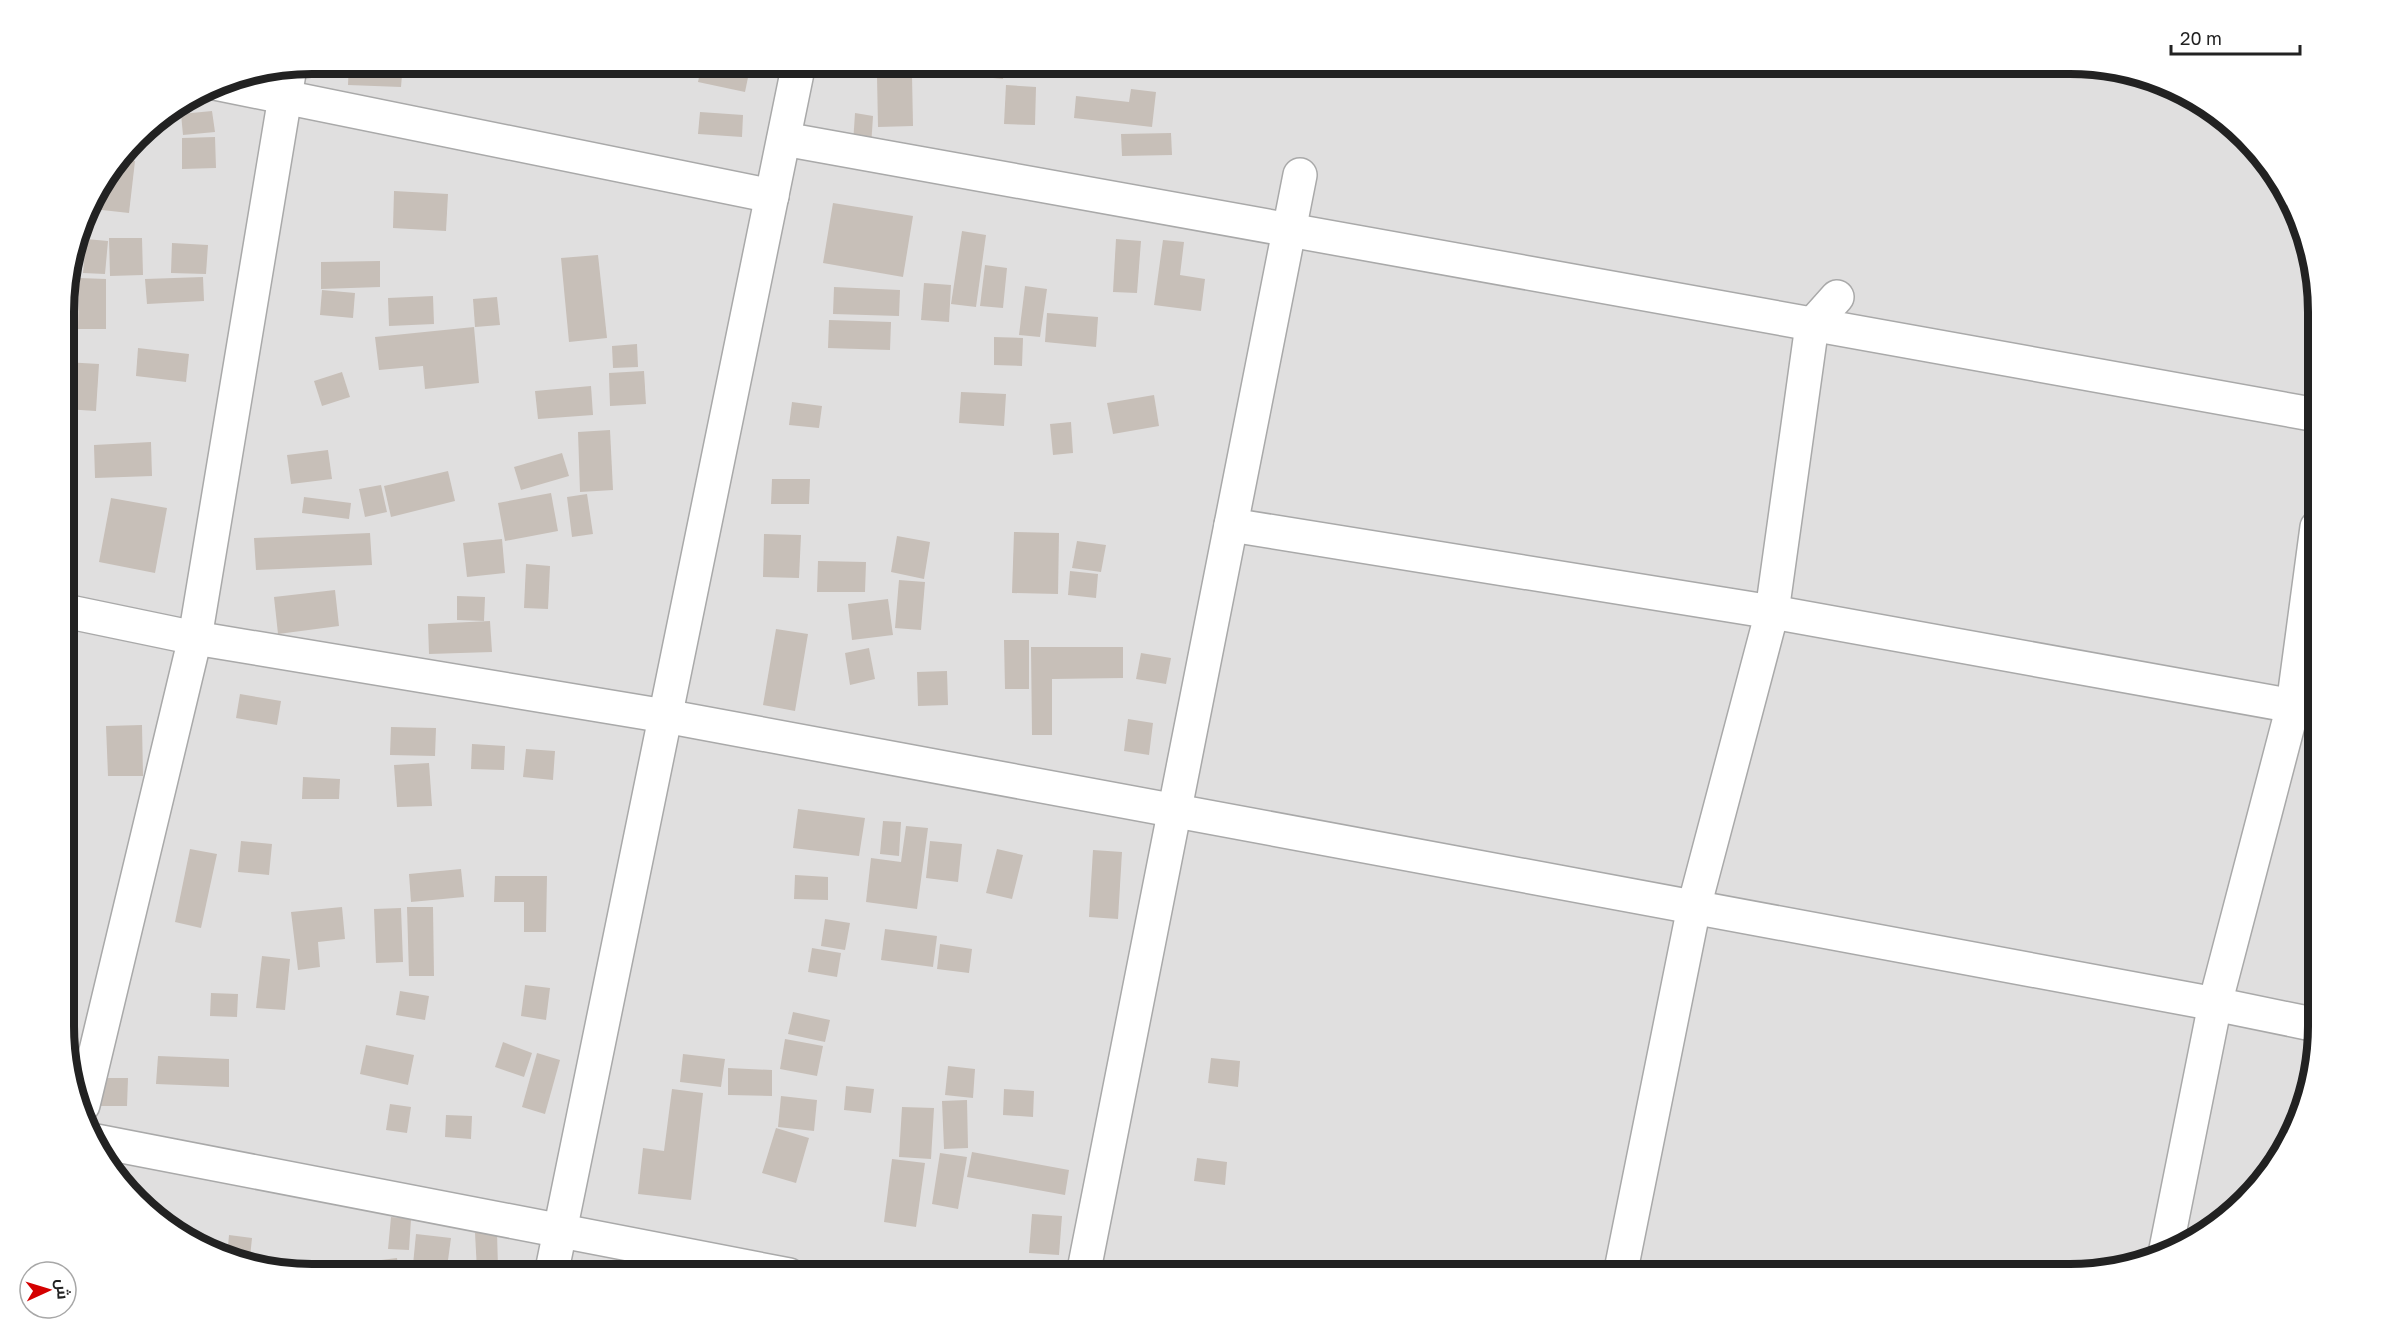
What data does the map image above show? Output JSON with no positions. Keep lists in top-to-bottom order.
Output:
{
  "scale_bar": "20 m",
  "north": "right"
}
